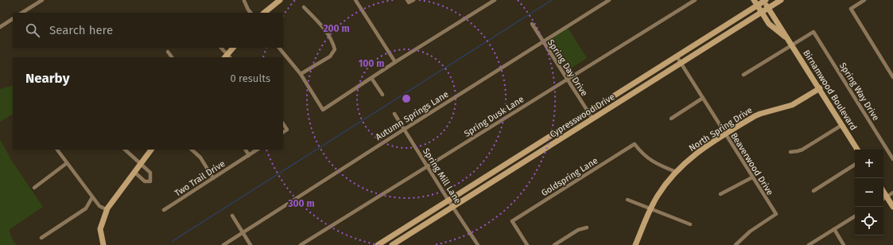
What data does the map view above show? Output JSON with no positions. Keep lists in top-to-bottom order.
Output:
{
  "streets": {
    "main road": ["Birnamwood Boulevard", "Cypresswood Drive", "North Spring Drive"],
    "street": [
      "Spring Day Drive",
      "Spring Way Drive",
      "Autumn Springs Lane",
      "Spring Dusk Lane",
      "Beaverwood Drive",
      "Spring Mill Lane",
      "Goldspring Lane",
      "Two Trail Drive"
    ]
  },
  "crossings": [
    ["Spring Day Drive", "Autumn Springs Lane"],
    ["Spring Day Drive", "Cypresswood Drive"],
    ["Spring Day Drive", "Spring Dusk Lane"],
    ["Birnamwood Boulevard", "Spring Way Drive"],
    ["Birnamwood Boulevard", "Cypresswood Drive"],
    ["Birnamwood Boulevard", "North Spring Drive"],
    ["Autumn Springs Lane", "Spring Mill Lane"],
    ["Cypresswood Drive", "Beaverwood Drive"],
    ["Cypresswood Drive", "Spring Mill Lane"],
    ["Spring Dusk Lane", "Spring Mill Lane"],
    ["North Spring Drive", "Beaverwood Drive"],
    ["North Spring Drive", "Goldspring Lane"]
  ],
  "page": {
    "search": "Search here",
    "heading": ["Nearby", "0 results"],
    "map_buttons": ["+", "−"]
  },
  "rings": ["200 m", "100 m", "300 m"]
}
